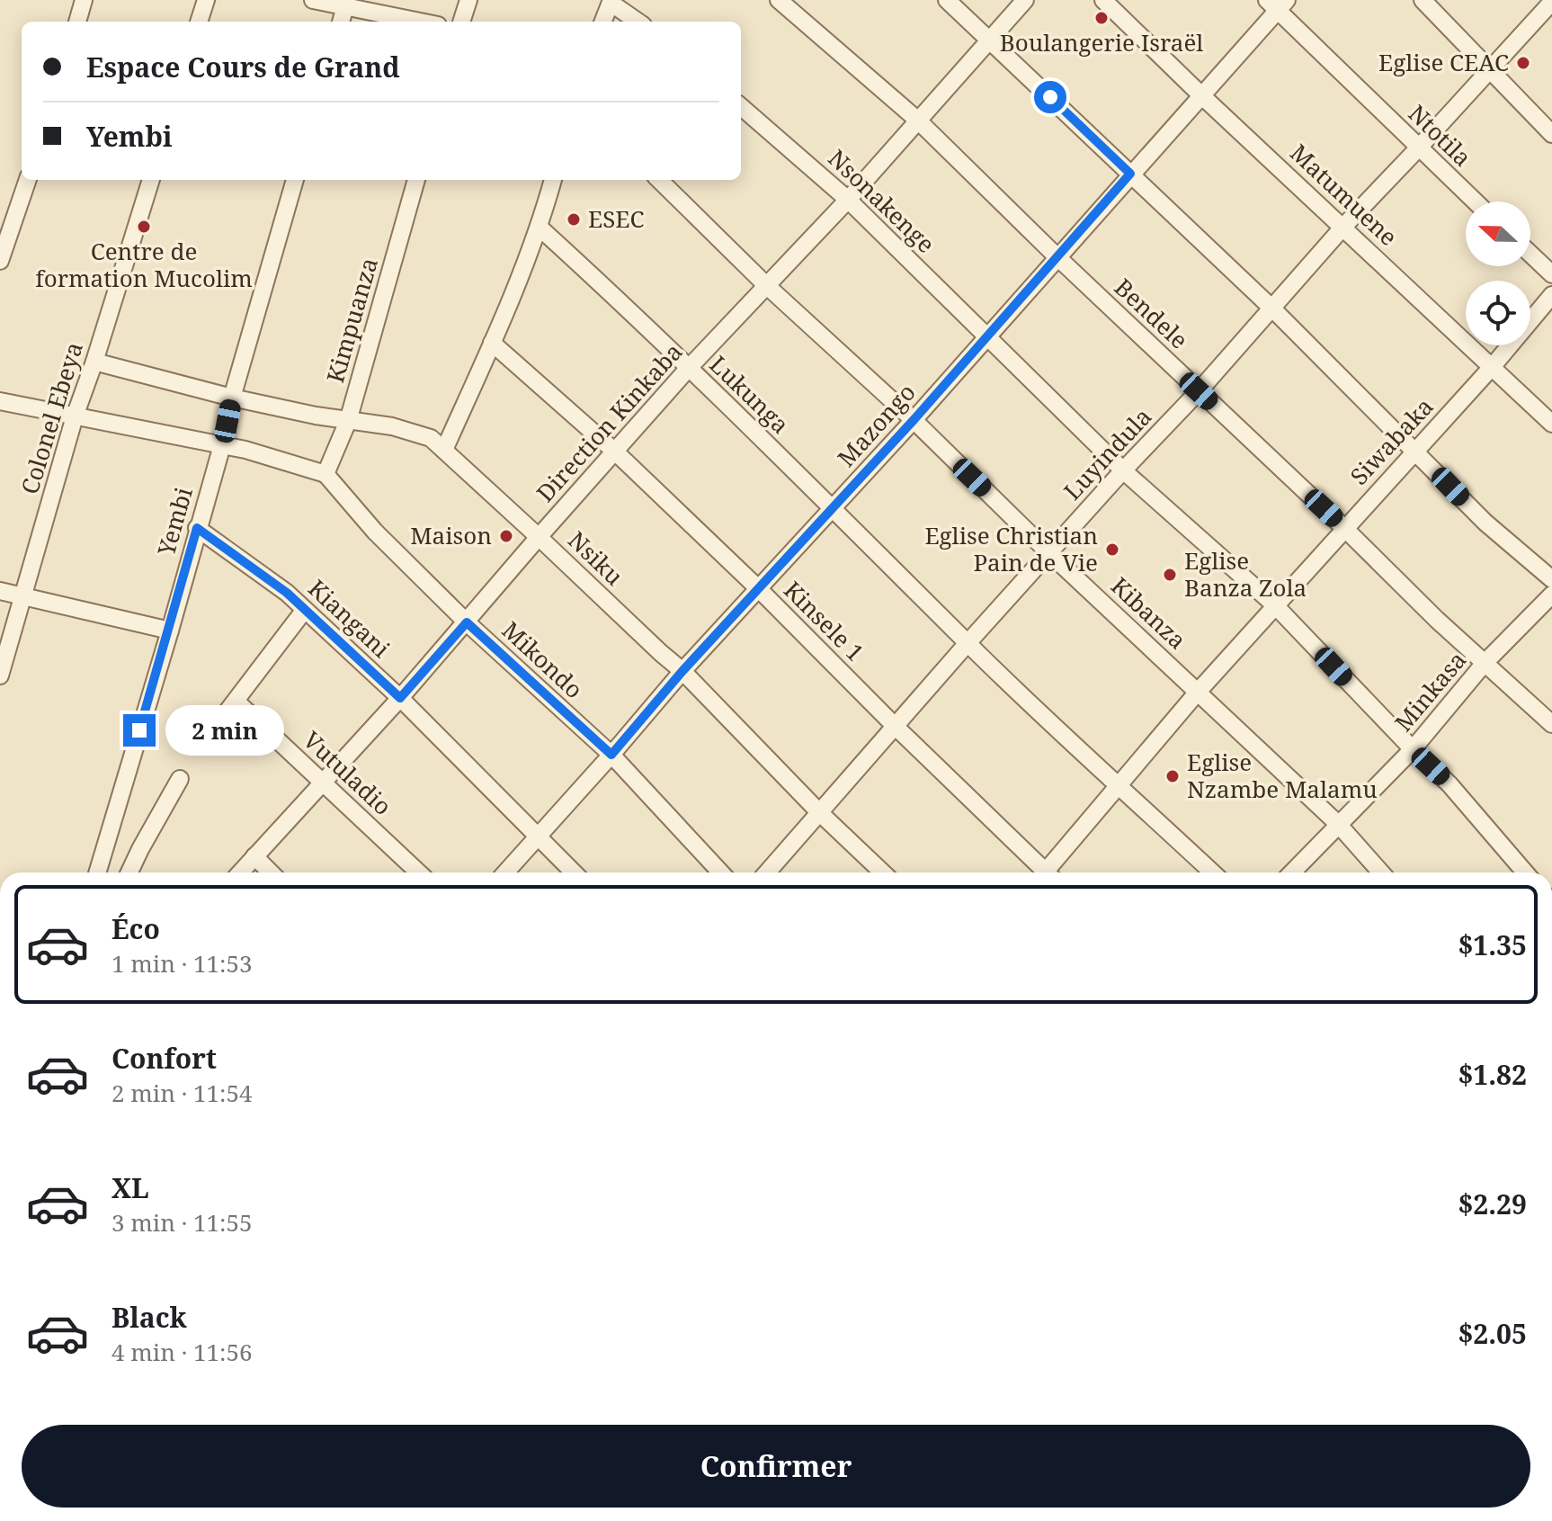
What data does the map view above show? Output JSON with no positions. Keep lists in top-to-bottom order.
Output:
{
  "streets": {
    "street": [
      "Ntotila",
      "Matumuene",
      "Nsonakenge",
      "Bendele",
      "Kimpuanza",
      "Lukunga",
      "Colonel Ebeya",
      "Direction Kinkaba",
      "Mazongo",
      "Siwabaka",
      "Luyindula",
      "Yembi",
      "Nsiku",
      "Kibanza",
      "Kiangani",
      "Kinsele 1",
      "Mikondo",
      "Minkasa",
      "Vutuladio"
    ]
  },
  "crossings": [
    ["Ntotila", "Mazongo"],
    ["Ntotila", "Luyindula"],
    ["Matumuene", "Mazongo"],
    ["Matumuene", "Siwabaka"],
    ["Matumuene", "Luyindula"],
    ["Nsonakenge", "Direction Kinkaba"],
    ["Nsonakenge", "Mazongo"],
    ["Nsonakenge", "Siwabaka"],
    ["Nsonakenge", "Luyindula"],
    ["Nsonakenge", "Minkasa"],
    ["Bendele", "Direction Kinkaba"],
    ["Bendele", "Mazongo"],
    ["Bendele", "Siwabaka"],
    ["Bendele", "Luyindula"],
    ["Bendele", "Minkasa"],
    ["Kimpuanza", "Nsiku"],
    ["Kimpuanza", "Mikondo"],
    ["Lukunga", "Direction Kinkaba"],
    ["Lukunga", "Mazongo"],
    ["Lukunga", "Siwabaka"],
    ["Lukunga", "Luyindula"],
    ["Colonel Ebeya", "Nsiku"],
    ["Direction Kinkaba", "Nsiku"],
    ["Direction Kinkaba", "Kibanza"],
    ["Direction Kinkaba", "Kiangani"],
    ["Direction Kinkaba", "Kinsele 1"],
    ["Direction Kinkaba", "Mikondo"],
    ["Direction Kinkaba", "Vutuladio"],
    ["Mazongo", "Nsiku"],
    ["Mazongo", "Kibanza"],
    ["Mazongo", "Kiangani"],
    ["Mazongo", "Kinsele 1"],
    ["Mazongo", "Mikondo"],
    ["Siwabaka", "Kibanza"],
    ["Luyindula", "Nsiku"],
    ["Luyindula", "Kibanza"],
    ["Luyindula", "Kinsele 1"],
    ["Yembi", "Nsiku"],
    ["Yembi", "Kiangani"],
    ["Kibanza", "Minkasa"]
  ],
  "places": [
    "Boulangerie Israël",
    "Eglise CEAC",
    "ESEC",
    "Centre de formation Mucolim",
    "Maison",
    "Eglise Christian Pain de Vie",
    "Eglise Banza Zola",
    "Eglise Nzambe Malamu"
  ],
  "north": "left",
  "page": {
    "banner": ["Espace Cours de Grand", "Yembi"],
    "bubble": "2 min",
    "list": [
      {
        "name": "Éco",
        "note": "1 min · 11:53",
        "value": "$1.35"
      },
      {
        "name": "Confort",
        "note": "2 min · 11:54",
        "value": "$1.82"
      },
      {
        "name": "XL",
        "note": "3 min · 11:55",
        "value": "$2.29"
      },
      {
        "name": "Black",
        "note": "4 min · 11:56",
        "value": "$2.05"
      }
    ],
    "buttons": "Confirmer"
  }
}
